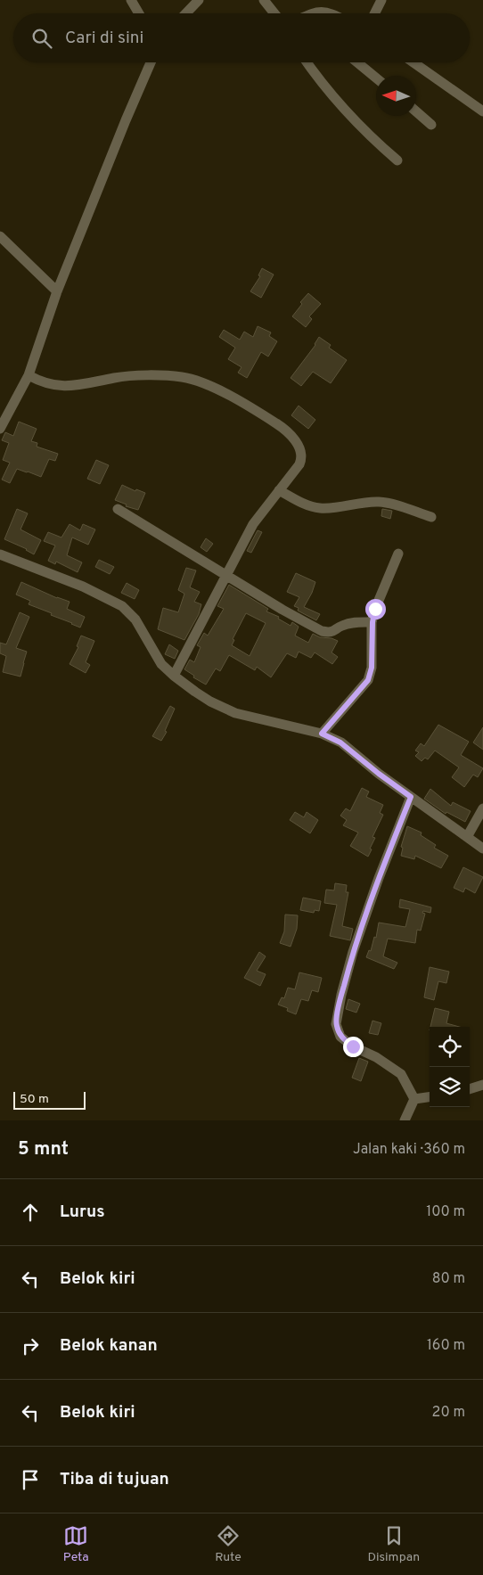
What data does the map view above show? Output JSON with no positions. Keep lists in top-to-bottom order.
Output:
{
  "scale_bar": "50 m",
  "north": "left",
  "page": {
    "search": "Cari di sini",
    "scale": "50 m",
    "heading": ["5 mnt", "Jalan kaki · 360 m"],
    "list": [
      ["Lurus", "100 m"],
      ["Belok kiri", "80 m"],
      ["Belok kanan", "160 m"],
      ["Belok kiri", "20 m"],
      "Tiba di tujuan"
    ],
    "nav": ["Peta", "Rute", "Disimpan"]
  }
}
